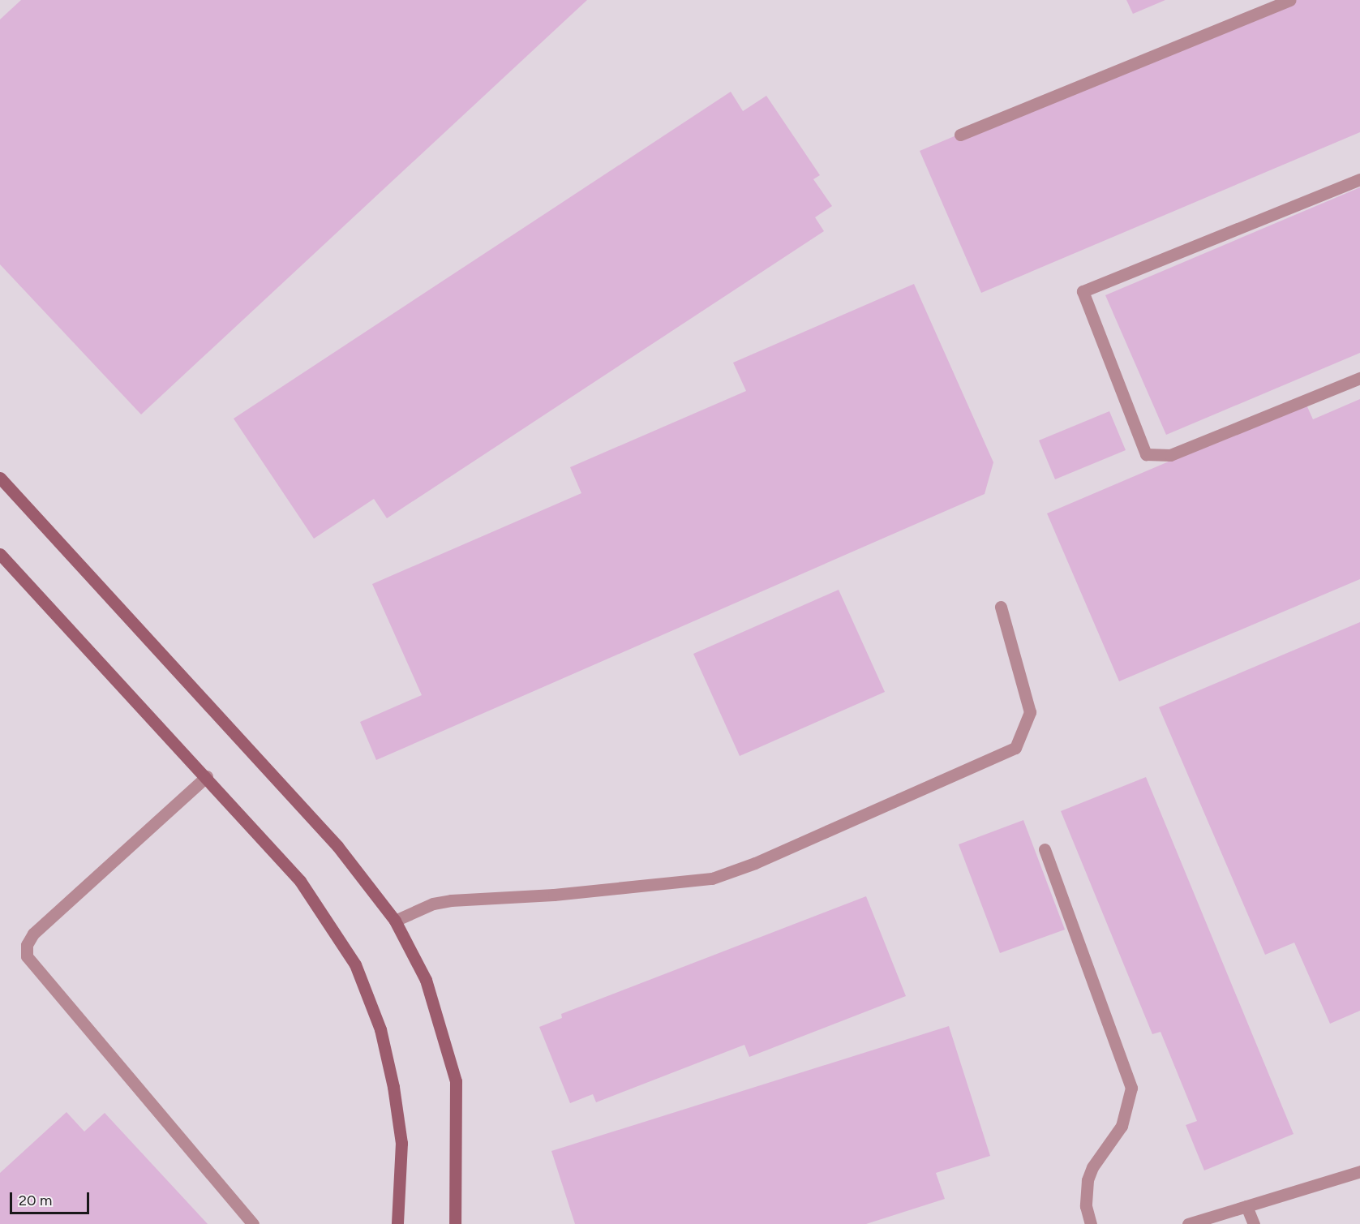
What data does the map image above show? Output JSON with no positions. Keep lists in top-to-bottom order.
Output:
{
  "scale_bar": "20 m"
}
